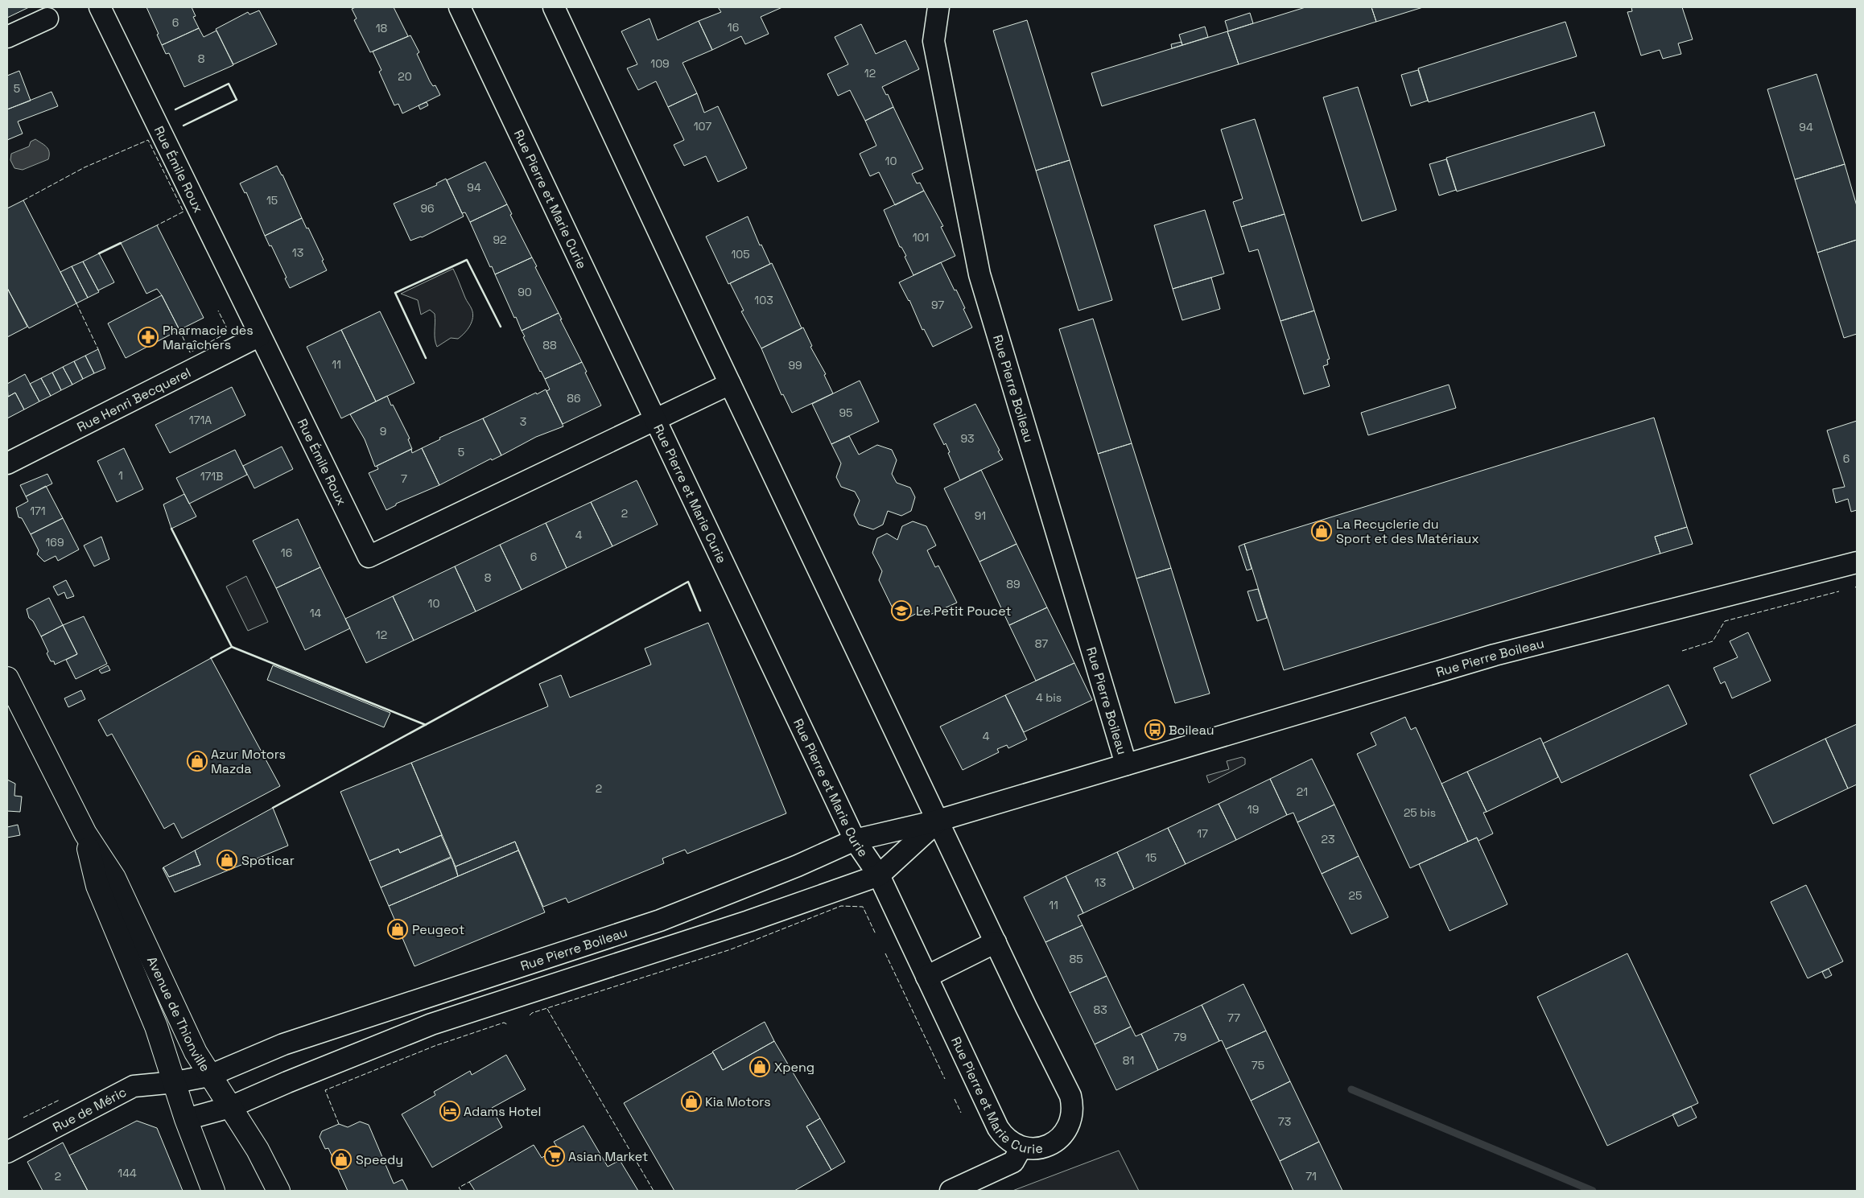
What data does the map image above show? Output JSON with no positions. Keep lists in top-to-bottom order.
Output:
{
  "streets": {
    "main road": ["Avenue de Thionville"],
    "street": [
      "Rue Émile Roux",
      "Rue Pierre et Marie Curie",
      "Rue Pierre Boileau",
      "Rue Henri Becquerel",
      "Rue de Méric"
    ]
  },
  "crossings": [
    ["Rue Émile Roux", "Rue Pierre et Marie Curie"],
    ["Rue Émile Roux", "Rue Henri Becquerel"],
    ["Rue Pierre et Marie Curie", "Rue Pierre Boileau"],
    ["Rue Pierre Boileau", "Avenue de Thionville"],
    ["Rue Pierre Boileau", "Rue de Méric"],
    ["Avenue de Thionville", "Rue de Méric"]
  ],
  "places": {
    "pharmacy": ["Pharmacie des Maraîchers"],
    "shop": [
      "La Recyclerie du Sport et des Matériaux",
      "Azur Motors Mazda",
      "Spoticar",
      "Peugeot",
      "Xpeng",
      "Kia Motors",
      "Speedy"
    ],
    "school or university": ["Le Petit Poucet"],
    "bus stop": ["Boileau"],
    "hotel": ["Adams Hotel"],
    "supermarket": ["Asian Market"]
  },
  "house_numbers": [
    "6",
    "16",
    "18",
    "8",
    "109",
    "12",
    "20",
    "5",
    "107",
    "94",
    "10",
    "94",
    "15",
    "96",
    "101",
    "92",
    "13",
    "105",
    "90",
    "103",
    "97",
    "88",
    "11",
    "99",
    "86",
    "95",
    "171A",
    "3",
    "9",
    "93",
    "5",
    "6",
    "1",
    "171B",
    "7",
    "171",
    "2",
    "91",
    "4",
    "169",
    "16",
    "6",
    "8",
    "89",
    "10",
    "14",
    "12",
    "87",
    "4 bis",
    "4",
    "2",
    "21",
    "19",
    "25 bis",
    "17",
    "23",
    "15",
    "13",
    "25",
    "11",
    "85",
    "83",
    "77",
    "79",
    "81",
    "75",
    "73",
    "144",
    "2",
    "71"
  ]
}
